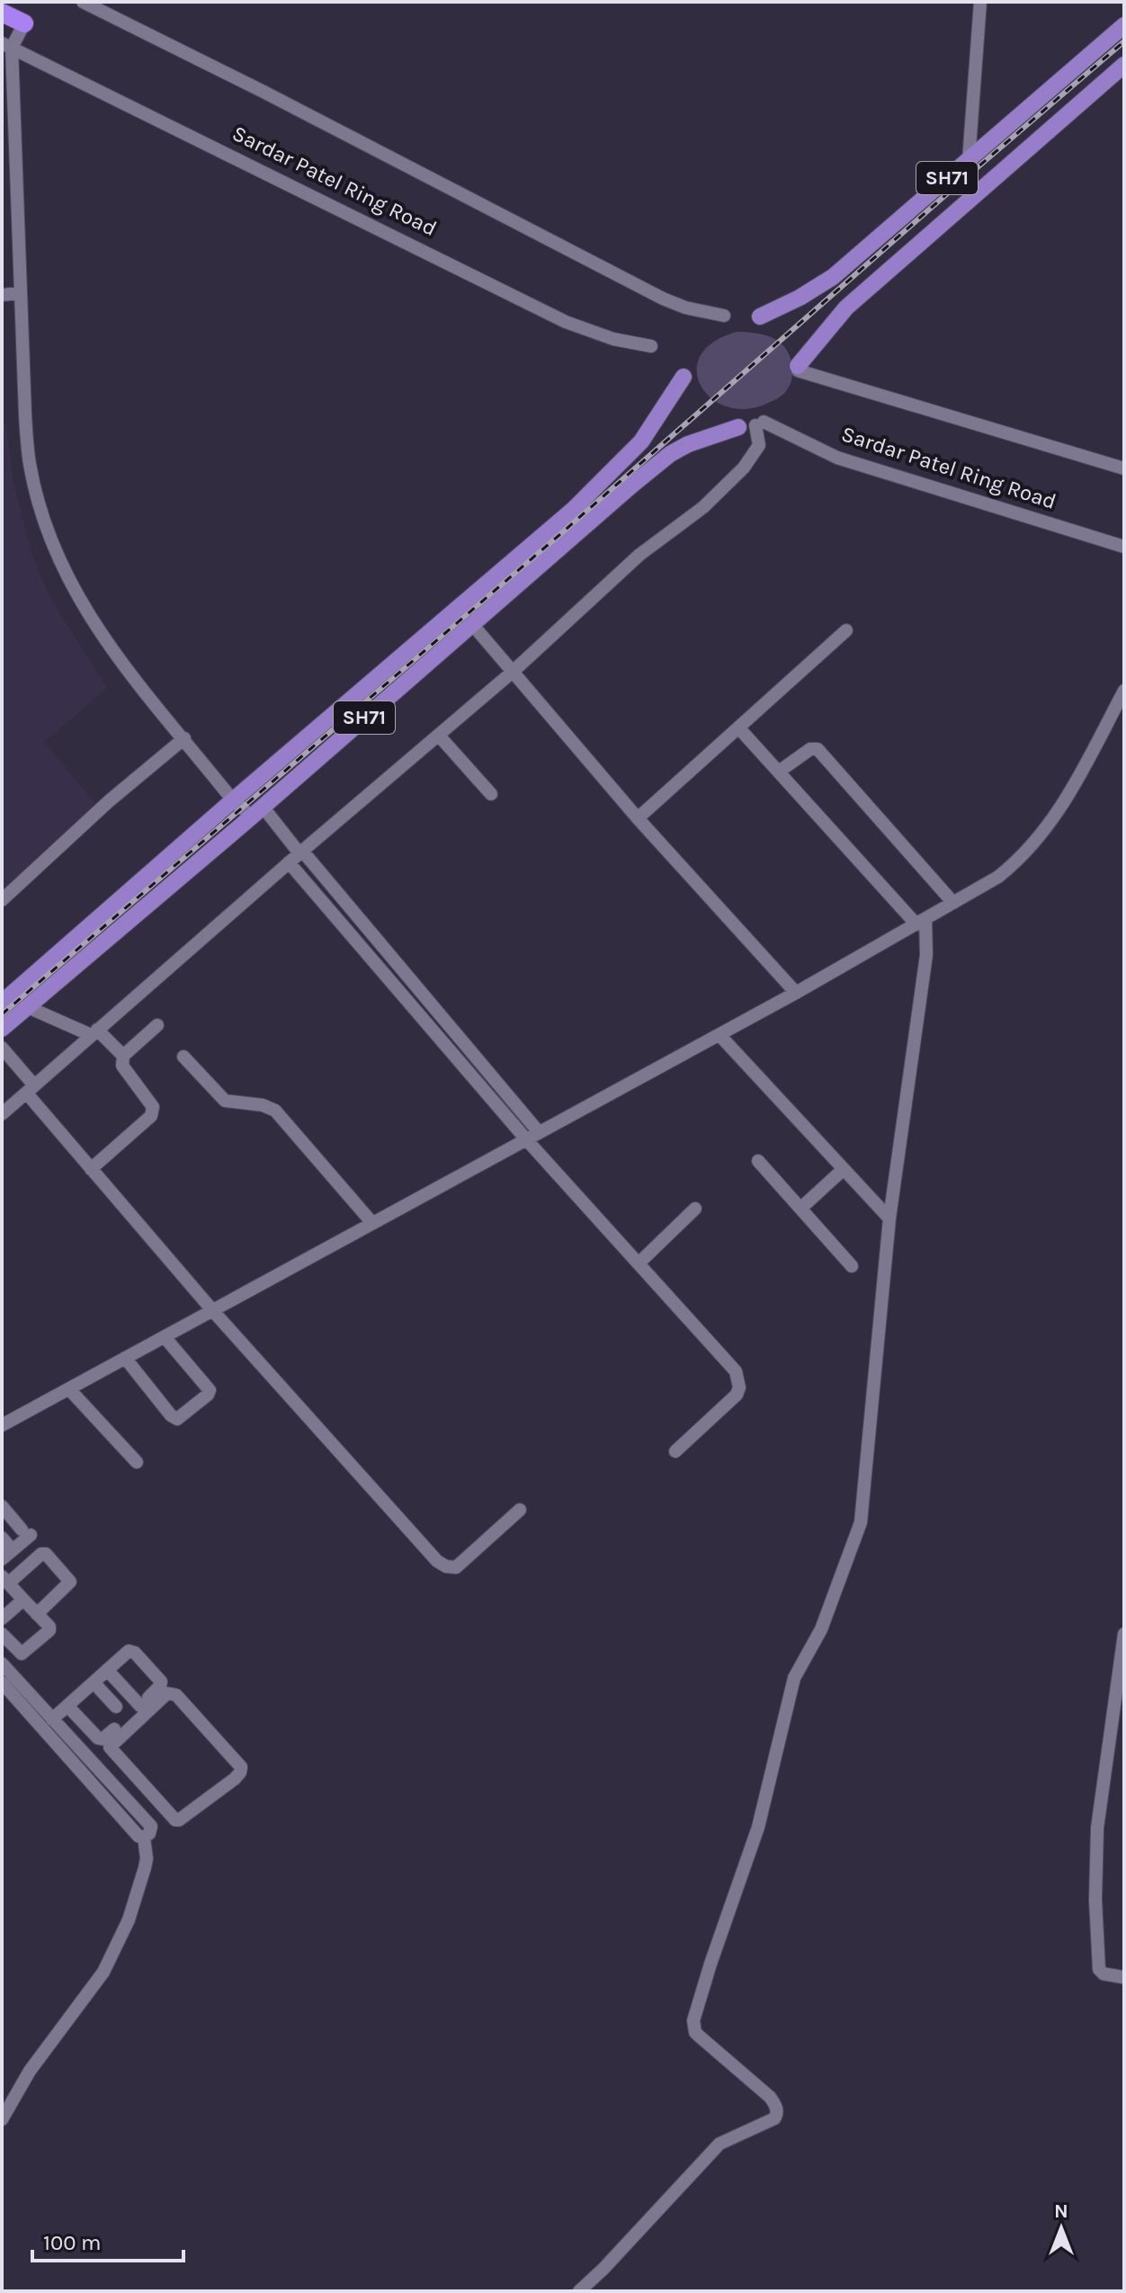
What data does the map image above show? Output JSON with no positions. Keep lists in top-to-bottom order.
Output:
{
  "streets": {
    "main road": ["SH71"],
    "street": ["Sardar Patel Ring Road"]
  },
  "crossings": [
    ["SH71", "Sardar Patel Ring Road"]
  ],
  "scale_bar": "100 m",
  "north": "top"
}
